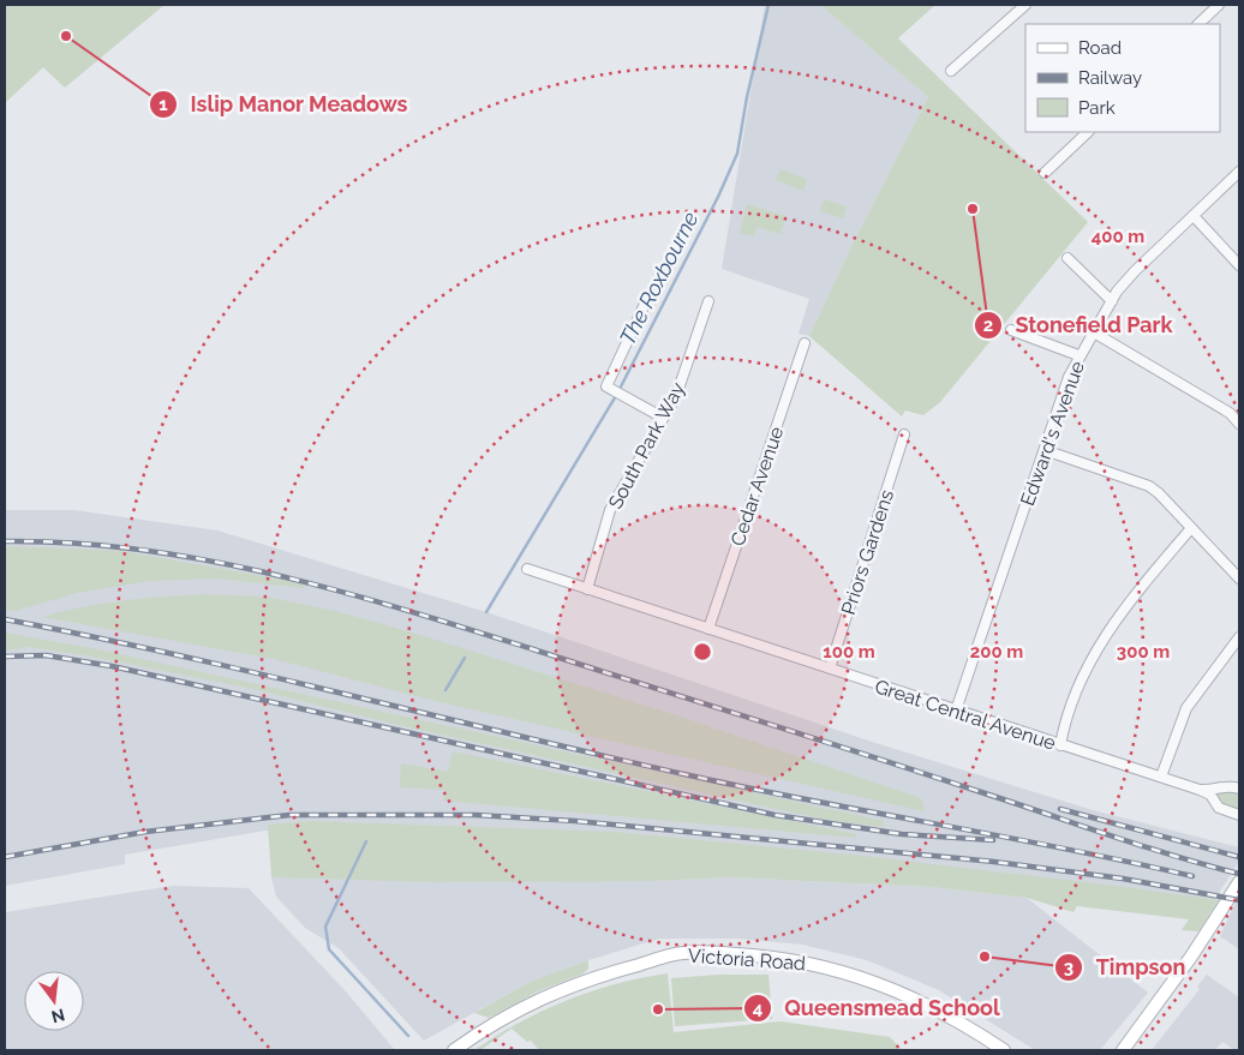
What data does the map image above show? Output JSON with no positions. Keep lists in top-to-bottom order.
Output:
{
  "streets": {
    "street": [
      "Edward's Avenue",
      "South Park Way",
      "Cedar Avenue",
      "Priors Gardens",
      "Great Central Avenue",
      "Victoria Road"
    ]
  },
  "crossings": [
    ["Edward's Avenue", "Great Central Avenue"],
    ["South Park Way", "Great Central Avenue"],
    ["Cedar Avenue", "Great Central Avenue"],
    ["Priors Gardens", "Great Central Avenue"]
  ],
  "water": ["The Roxbourne"],
  "places": [
    "Islip Manor Meadows",
    "Stonefield Park",
    "Timpson",
    "Queensmead School"
  ],
  "legend": ["Road", "Railway", "Park"],
  "north": "bottom",
  "rings": [
    "400 m",
    "100 m",
    "200 m",
    "300 m"
  ]
}
